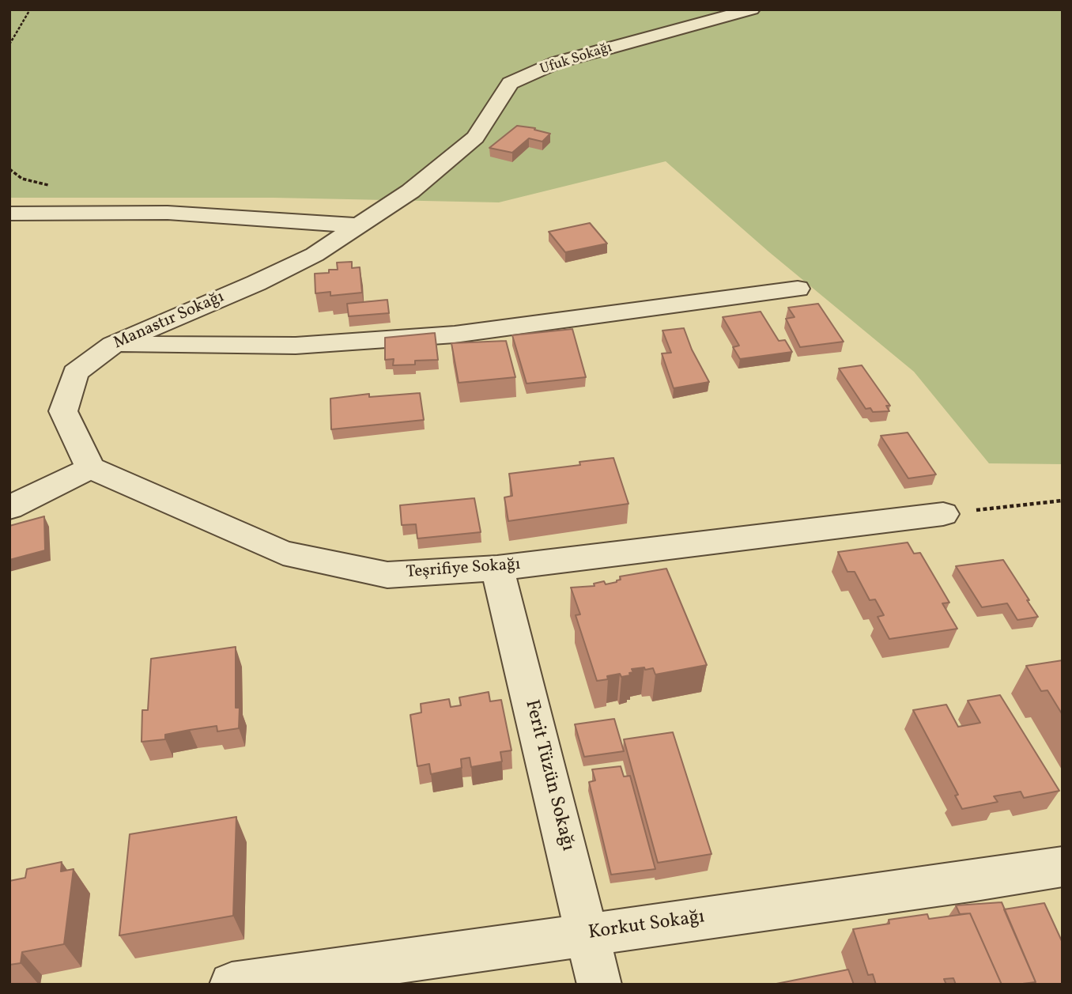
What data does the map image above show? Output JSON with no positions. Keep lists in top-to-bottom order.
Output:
{
  "streets": {
    "street": [
      "Ufuk Sokağı",
      "Manastır Sokağı",
      "Teşrifiye Sokağı",
      "Ferit Tüzün Sokağı",
      "Korkut Sokağı"
    ]
  },
  "crossings": [
    ["Ufuk Sokağı", "Manastır Sokağı"],
    ["Manastır Sokağı", "Teşrifiye Sokağı"],
    ["Teşrifiye Sokağı", "Ferit Tüzün Sokağı"],
    ["Ferit Tüzün Sokağı", "Korkut Sokağı"]
  ]
}
